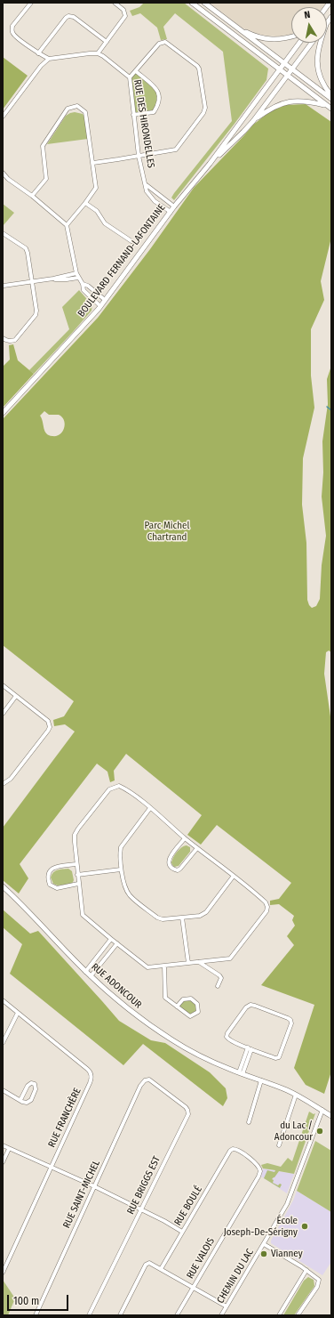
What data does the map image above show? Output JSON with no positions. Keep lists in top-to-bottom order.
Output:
{
  "streets": {
    "street": [
      "RUE DES HIRONDELLES",
      "BOULEVARD FERNAND-LAFONTAINE",
      "RUE ADONCOUR",
      "RUE FRANCHÈRE",
      "RUE BRIGGS EST",
      "RUE SAINT-MICHEL",
      "RUE BOULÉ",
      "RUE VALOIS",
      "CHEMIN DU LAC"
    ]
  },
  "crossings": [
    ["RUE DES HIRONDELLES", "BOULEVARD FERNAND-LAFONTAINE"],
    ["RUE ADONCOUR", "CHEMIN DU LAC"],
    ["RUE BRIGGS EST", "RUE SAINT-MICHEL"],
    ["RUE BOULÉ", "RUE VALOIS"]
  ],
  "parks": ["Parc Michel Chartrand"],
  "places": ["du Lac / Adoncour", "École Joseph-De-Sérigny", "Vianney"],
  "scale_bar": "100 m",
  "north": "top"
}
